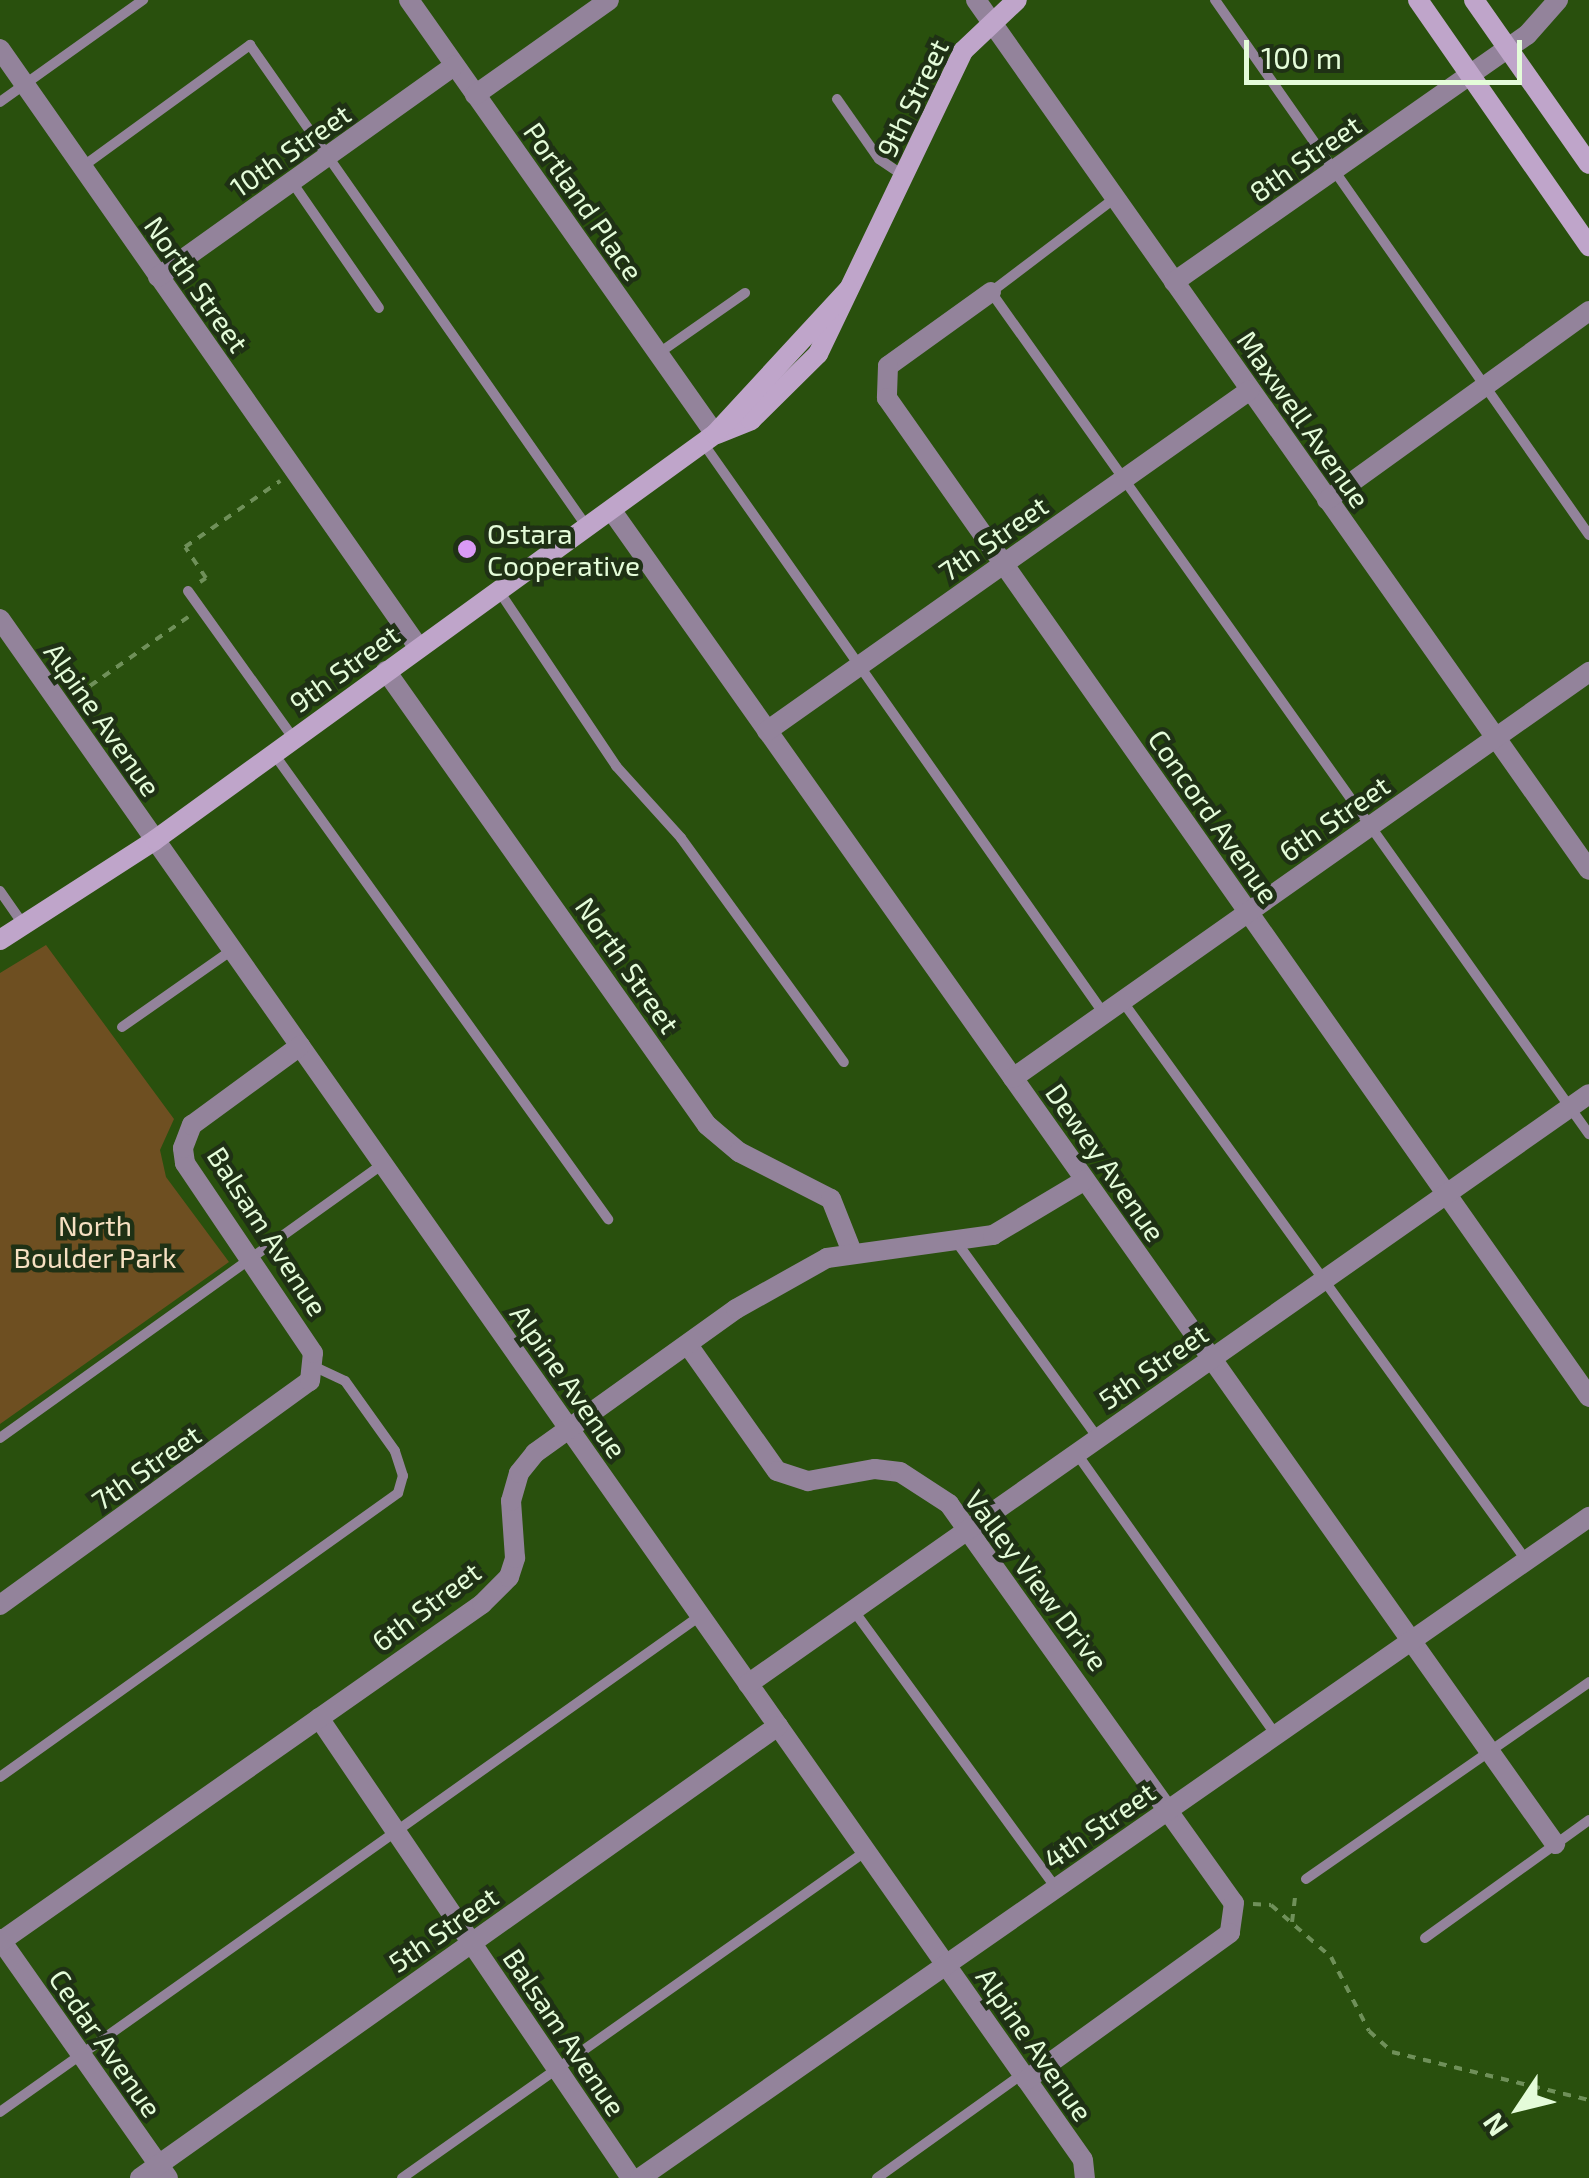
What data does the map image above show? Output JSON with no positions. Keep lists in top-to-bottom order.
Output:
{
  "streets": {
    "street": [
      "9th Street",
      "10th Street",
      "8th Street",
      "Portland Place",
      "North Street",
      "Maxwell Avenue",
      "7th Street",
      "Alpine Avenue",
      "Concord Avenue",
      "6th Street",
      "Dewey Avenue",
      "Balsam Avenue",
      "5th Street",
      "Valley View Drive",
      "4th Street",
      "Cedar Avenue"
    ]
  },
  "crossings": [
    ["9th Street", "Portland Place"],
    ["9th Street", "North Street"],
    ["9th Street", "Maxwell Avenue"],
    ["9th Street", "Alpine Avenue"],
    ["9th Street", "Dewey Avenue"],
    ["10th Street", "Portland Place"],
    ["10th Street", "North Street"],
    ["8th Street", "Maxwell Avenue"],
    ["North Street", "6th Street"],
    ["Maxwell Avenue", "7th Street"],
    ["Maxwell Avenue", "6th Street"],
    ["7th Street", "Concord Avenue"],
    ["7th Street", "Dewey Avenue"],
    ["7th Street", "Balsam Avenue"],
    ["Alpine Avenue", "6th Street"],
    ["Alpine Avenue", "Balsam Avenue"],
    ["Alpine Avenue", "5th Street"],
    ["Alpine Avenue", "4th Street"],
    ["Concord Avenue", "6th Street"],
    ["Concord Avenue", "5th Street"],
    ["6th Street", "Dewey Avenue"],
    ["6th Street", "Balsam Avenue"],
    ["6th Street", "Valley View Drive"],
    ["6th Street", "Cedar Avenue"],
    ["Dewey Avenue", "5th Street"],
    ["Dewey Avenue", "4th Street"],
    ["Balsam Avenue", "5th Street"],
    ["5th Street", "Valley View Drive"],
    ["5th Street", "Cedar Avenue"],
    ["Valley View Drive", "4th Street"]
  ],
  "parks": ["North Boulder Park"],
  "places": ["Ostara Cooperative"],
  "scale_bar": "100 m",
  "north": "bottom left"
}
